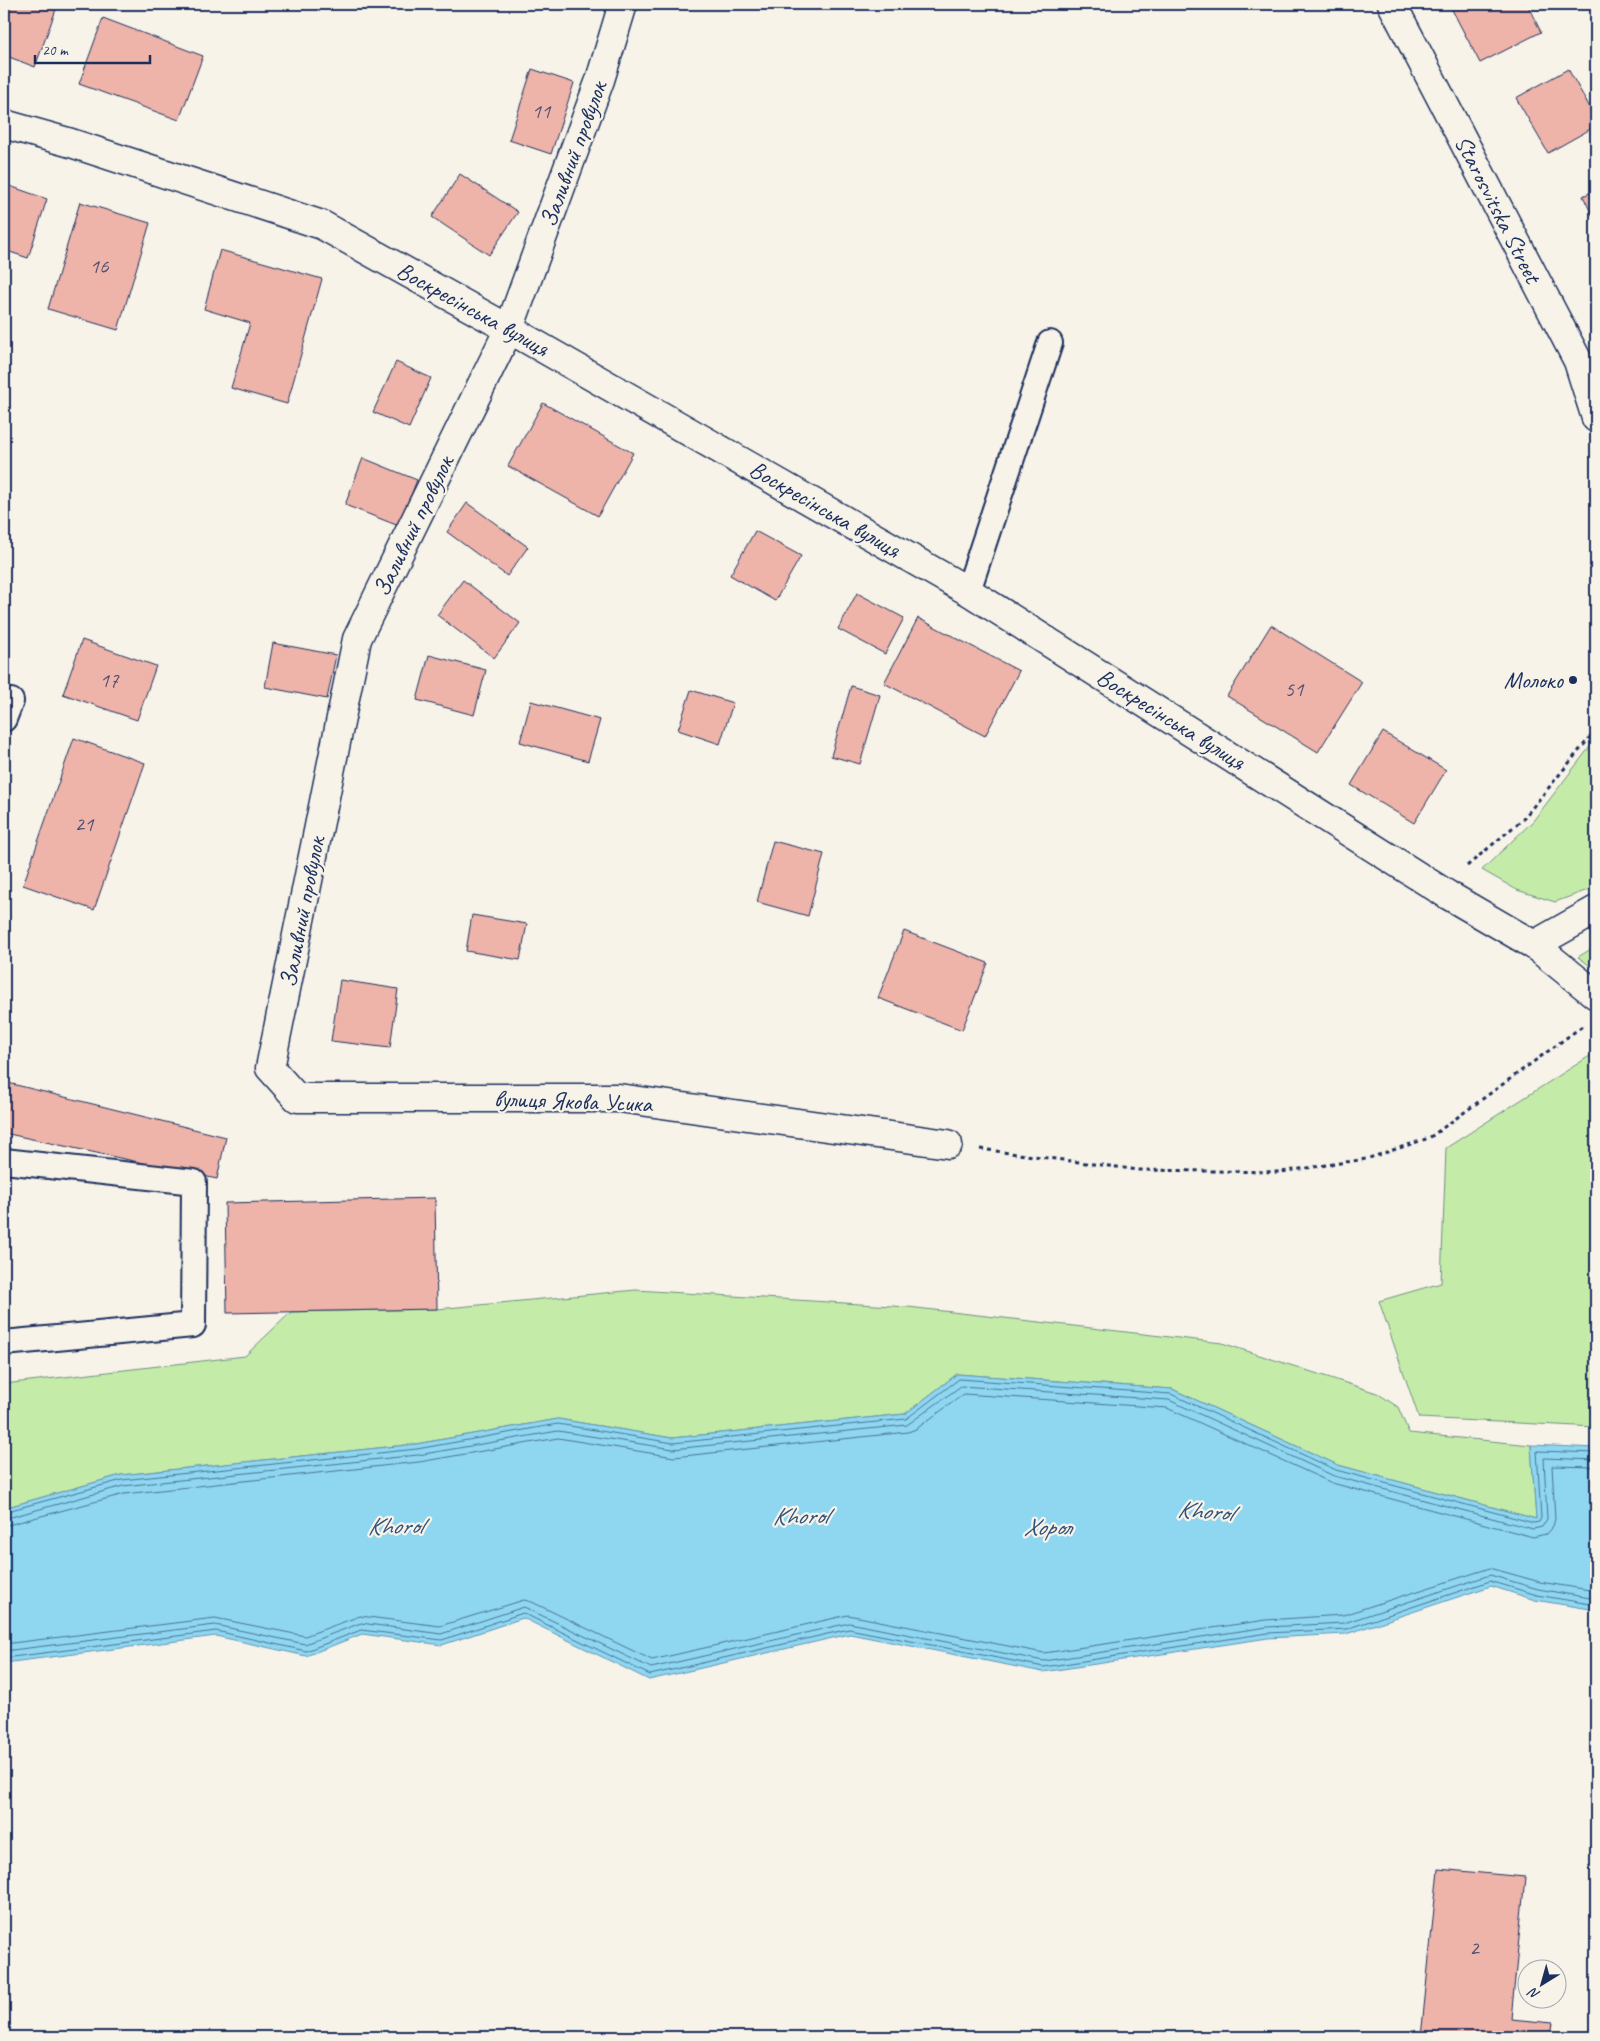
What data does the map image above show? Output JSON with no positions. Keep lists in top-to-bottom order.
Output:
{
  "streets": {
    "street": [
      "Заливний провулок",
      "Starosvitska Street",
      "Воскресінська вулиця",
      "вулиця Якова Усика"
    ]
  },
  "crossings": [
    ["Заливний провулок", "Воскресінська вулиця"],
    ["Заливний провулок", "вулиця Якова Усика"]
  ],
  "water": ["Khorol", "Хорол"],
  "places": ["Молоко"],
  "house_numbers": [
    "11",
    "16",
    "17",
    "51",
    "21",
    "2"
  ],
  "scale_bar": "20 m",
  "north": "bottom left"
}
